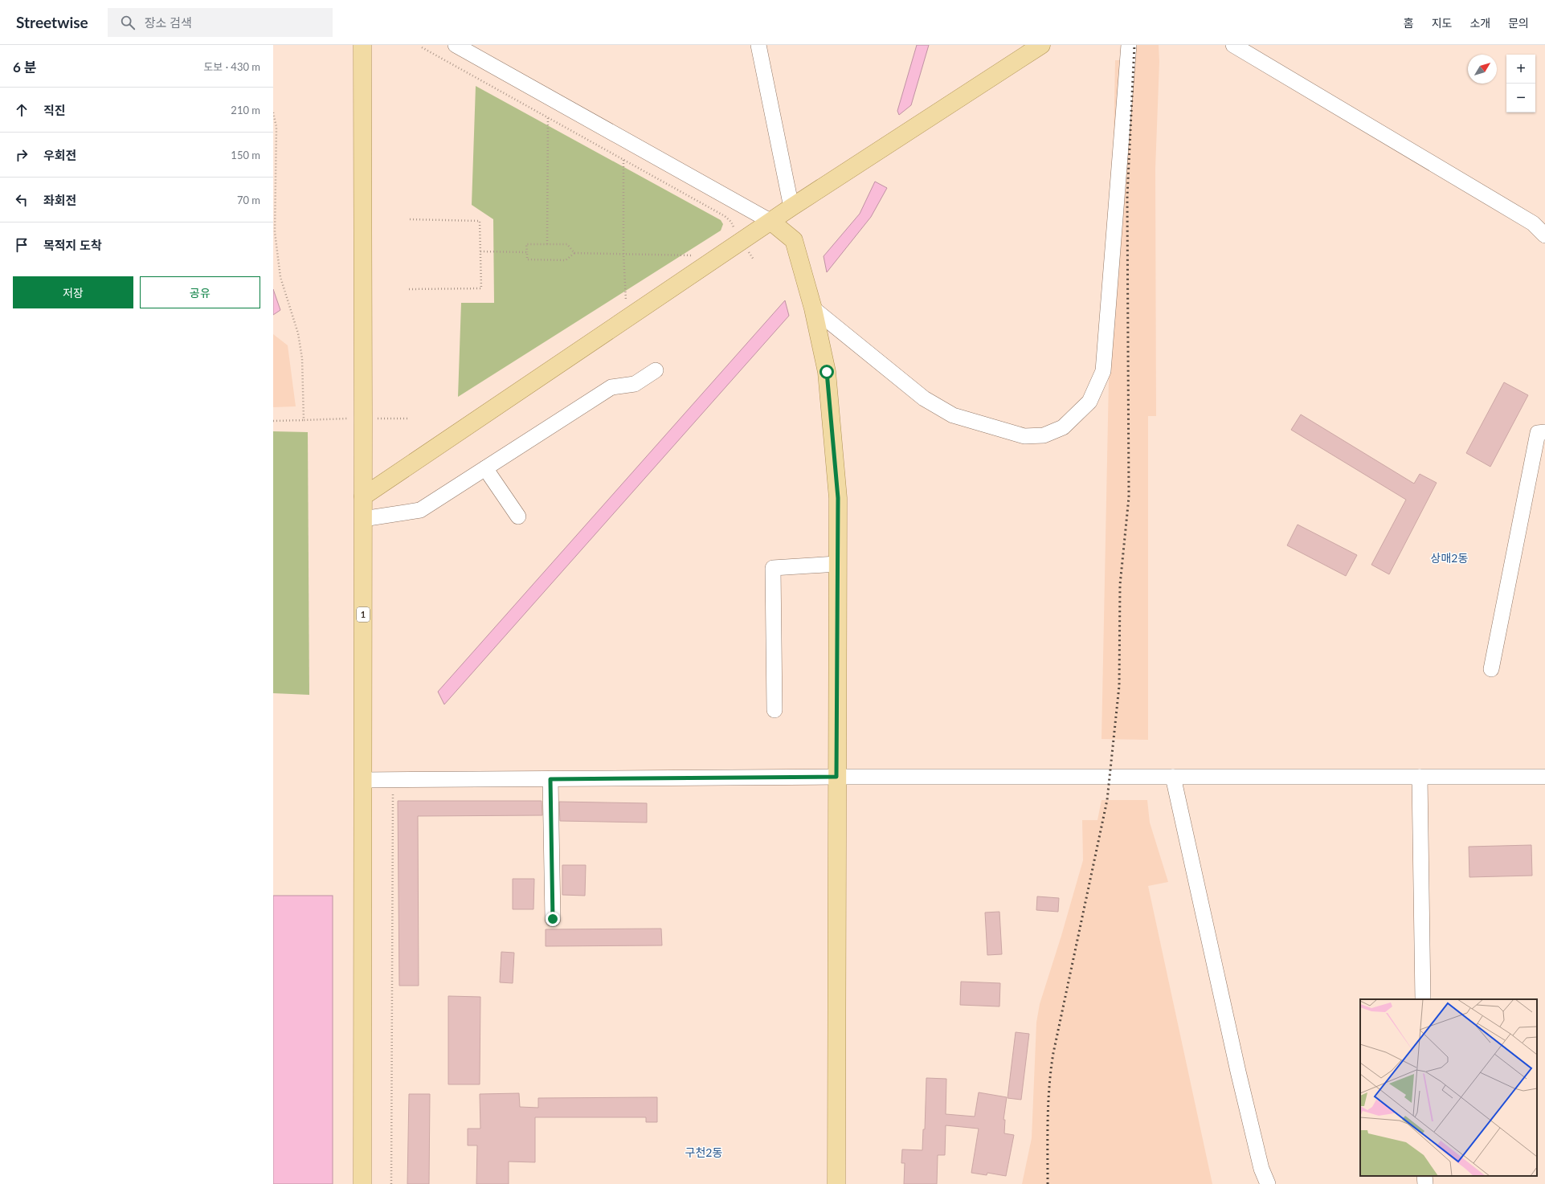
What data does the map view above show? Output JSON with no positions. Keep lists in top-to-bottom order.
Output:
{
  "streets": {
    "main road": ["1"]
  },
  "districts": ["상매2동", "구천2동"],
  "north": "top right",
  "page": {
    "header": "Streetwise",
    "search": "장소 검색",
    "nav": [
      "홈",
      "지도",
      "소개",
      "문의"
    ],
    "heading": ["6 분", "도보 · 430 m"],
    "map_buttons": ["+", "−"],
    "list": [
      ["직진", "210 m"],
      ["우회전", "150 m"],
      ["좌회전", "70 m"],
      "목적지 도착"
    ],
    "buttons": ["저장", "공유"]
  }
}
